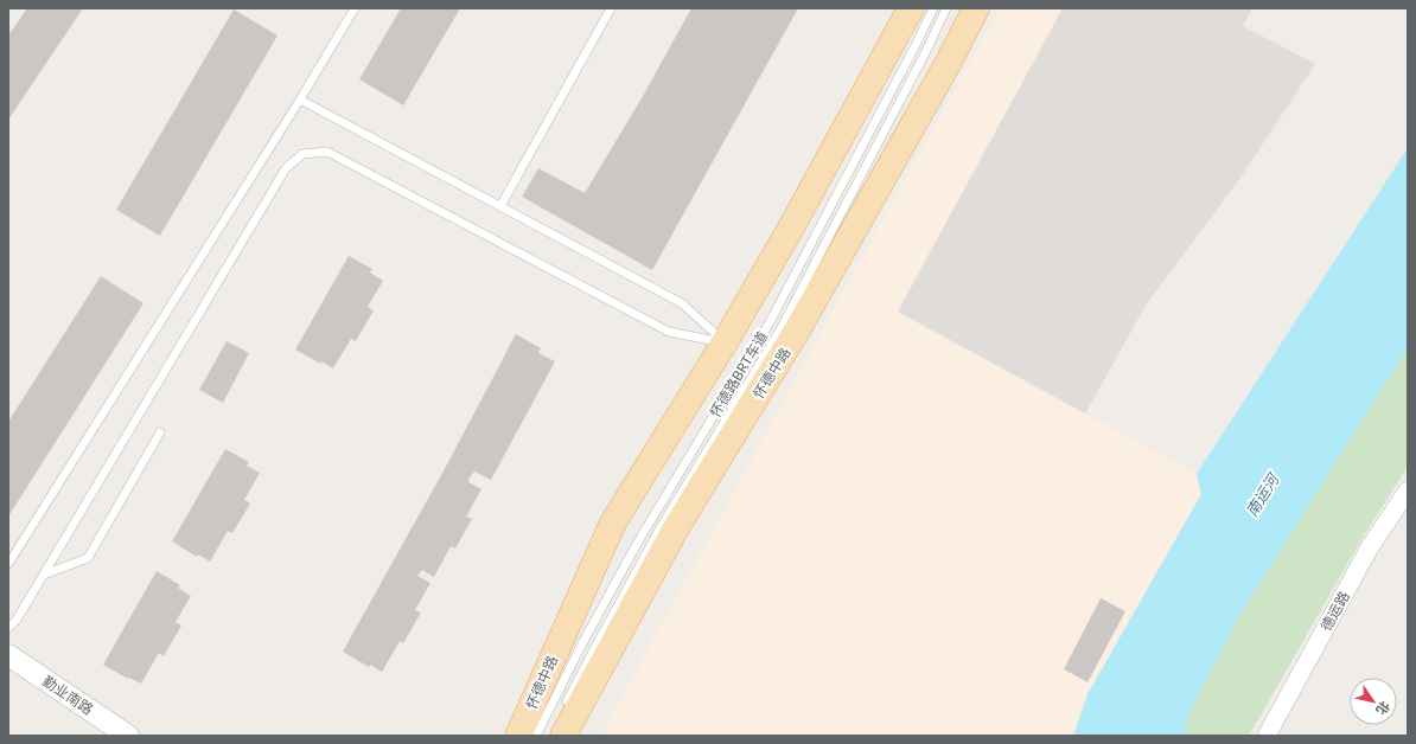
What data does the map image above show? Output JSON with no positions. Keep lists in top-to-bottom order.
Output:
{
  "streets": {
    "main road": ["怀德中路"],
    "street": ["德运路", "勤业南路"],
    "lane": ["怀德路BRT车道"]
  },
  "crossings": [
    ["怀德中路", "怀德路BRT车道"]
  ],
  "water": ["南运河"],
  "north": "bottom right"
}
